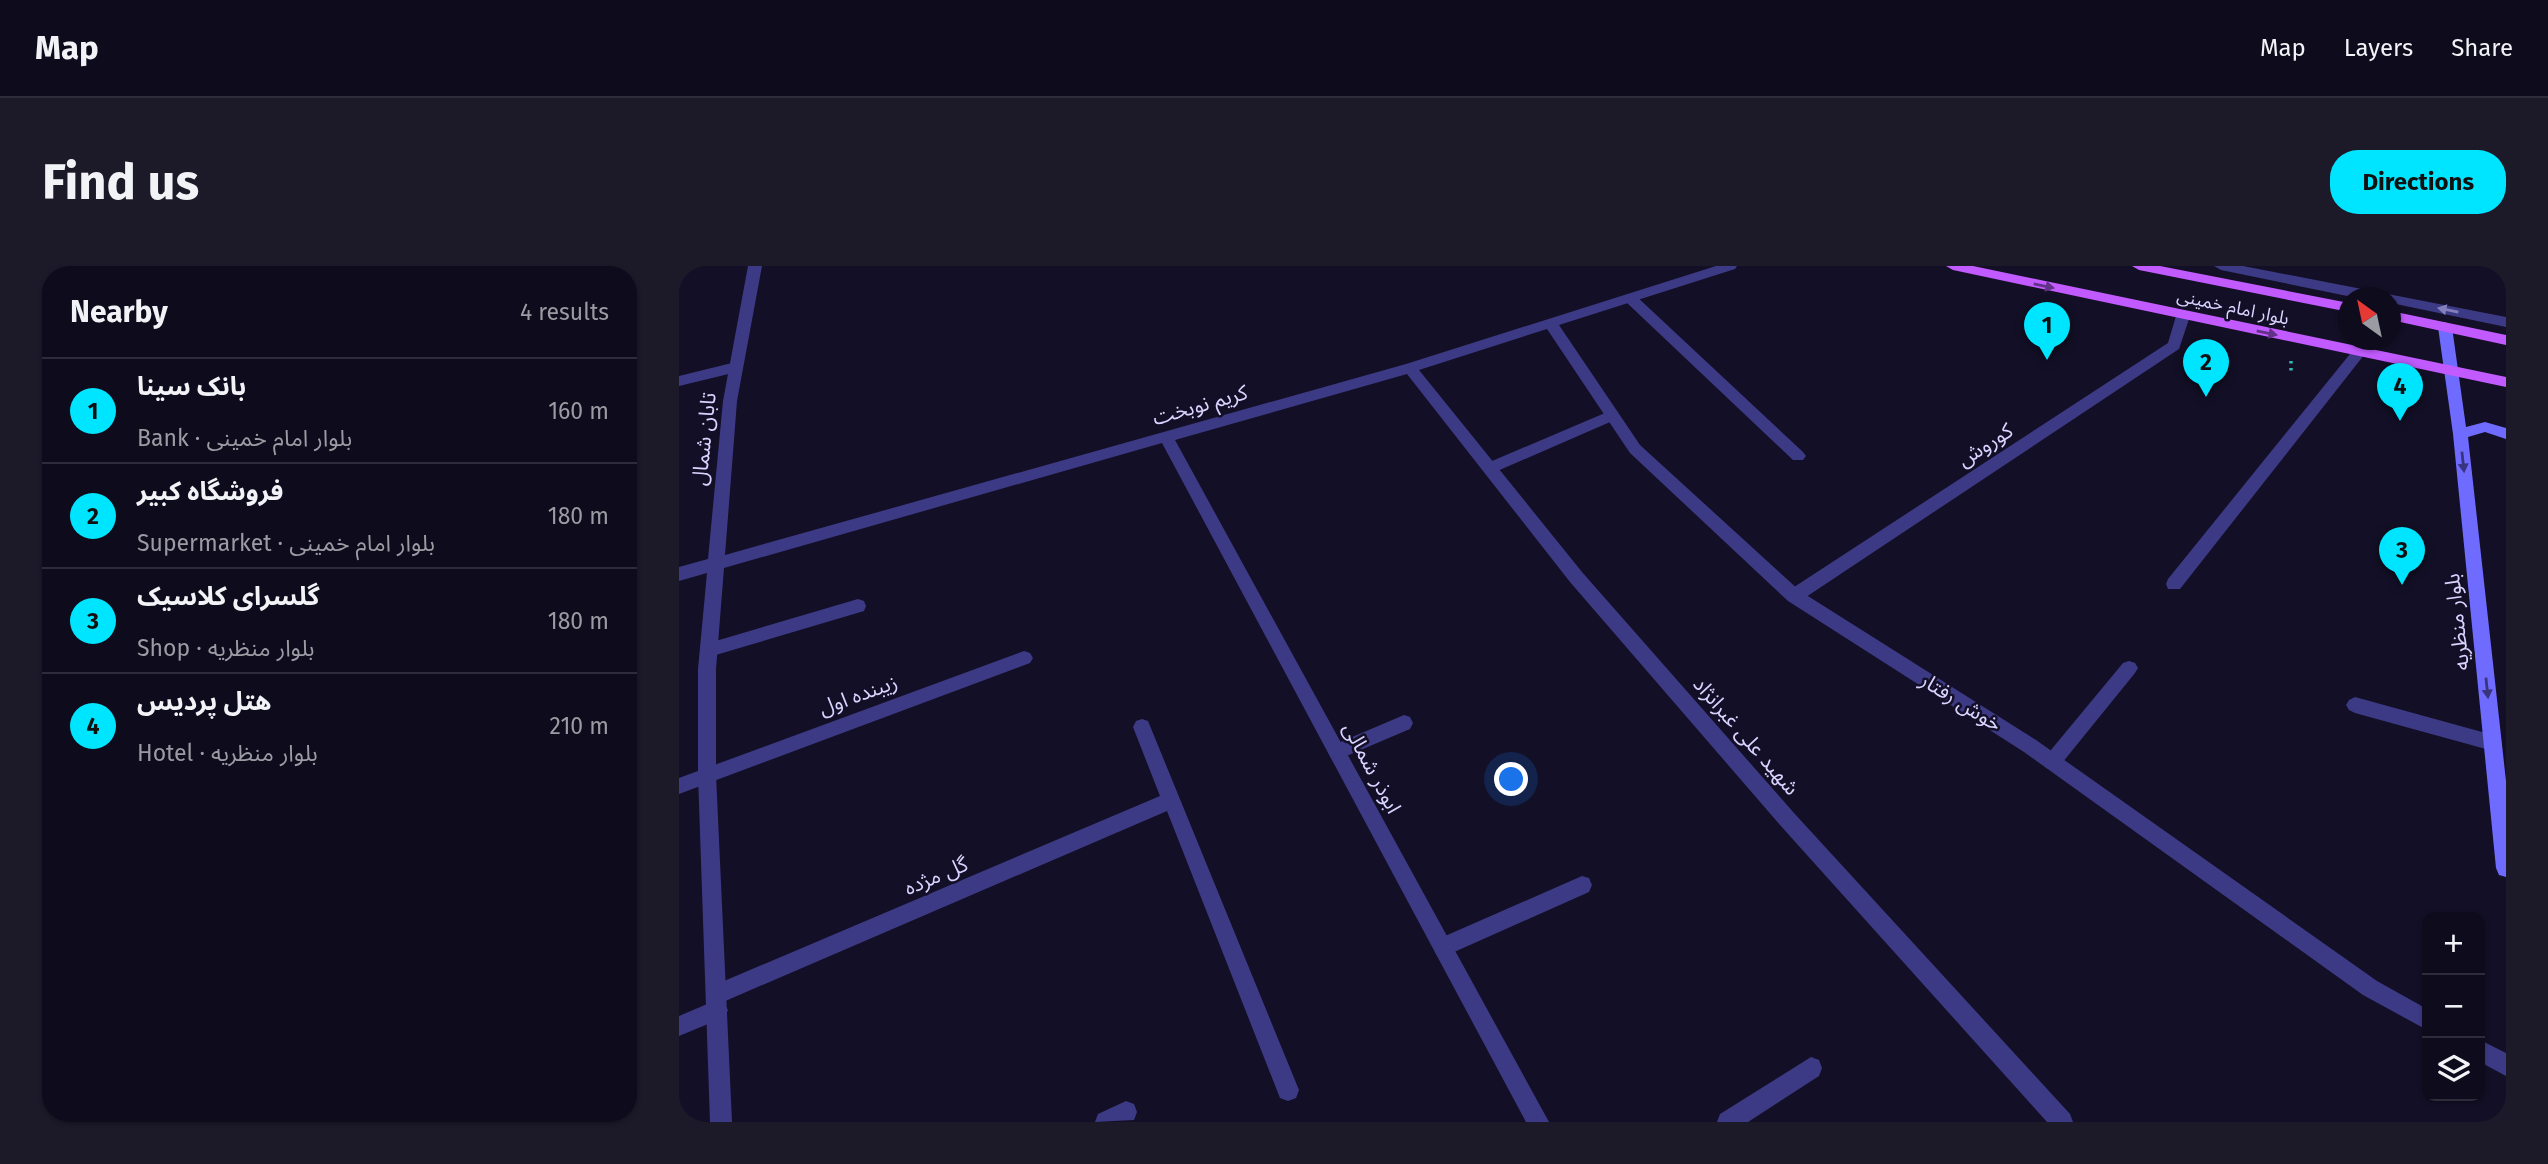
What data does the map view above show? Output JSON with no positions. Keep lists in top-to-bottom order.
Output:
{
  "streets": {
    "main road": ["بلوار امام خمینی", "بلوار منظریه"],
    "street": [
      "کریم نوبخت",
      "تابان شمال",
      "کوروش",
      "زیبنده اول",
      "خوش رفتار",
      "شهید علی غبرانژاد",
      "ابوذر شمالی",
      "گل مژده"
    ]
  },
  "crossings": [
    ["بلوار امام خمینی", "کوروش"],
    ["بلوار امام خمینی", "بلوار منظریه"],
    ["کریم نوبخت", "تابان شمال"],
    ["کریم نوبخت", "خوش رفتار"],
    ["کریم نوبخت", "شهید علی غبرانژاد"],
    ["کریم نوبخت", "ابوذر شمالی"],
    ["تابان شمال", "زیبنده اول"],
    ["تابان شمال", "گل مژده"],
    ["کوروش", "خوش رفتار"]
  ],
  "one_way": ["بلوار منظریه"],
  "north": "top left",
  "page": {
    "header": "Map",
    "nav": ["Map", "Layers", "Share"],
    "buttons": "Directions",
    "title": "Find us",
    "heading": ["Nearby", "4 results"],
    "pins": [
      "1",
      "2",
      "4",
      "3"
    ],
    "list": [
      {
        "mark": "1",
        "name": "بانک سینا",
        "note": "Bank · بلوار امام خمینی",
        "value": "160 m"
      },
      {
        "mark": "2",
        "name": "فروشگاه کبیر",
        "note": "Supermarket · بلوار امام خمینی",
        "value": "180 m"
      },
      {
        "mark": "3",
        "name": "گلسرای کلاسیک",
        "note": "Shop · بلوار منظریه",
        "value": "180 m"
      },
      {
        "mark": "4",
        "name": "هتل پرديس",
        "note": "Hotel · بلوار منظریه",
        "value": "210 m"
      }
    ],
    "map_buttons": ["+", "−"]
  }
}
